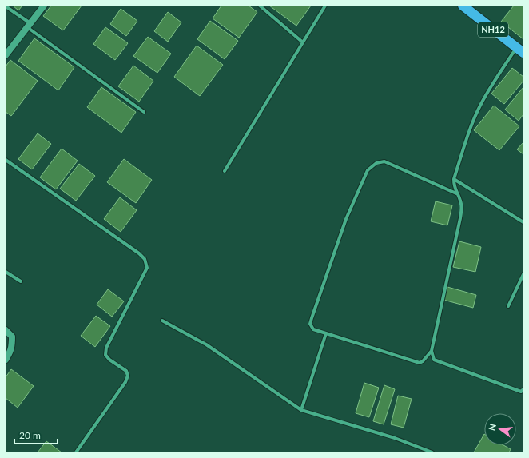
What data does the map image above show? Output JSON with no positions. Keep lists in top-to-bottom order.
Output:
{
  "streets": {
    "highway": ["NH12"]
  },
  "scale_bar": "20 m",
  "north": "left"
}
